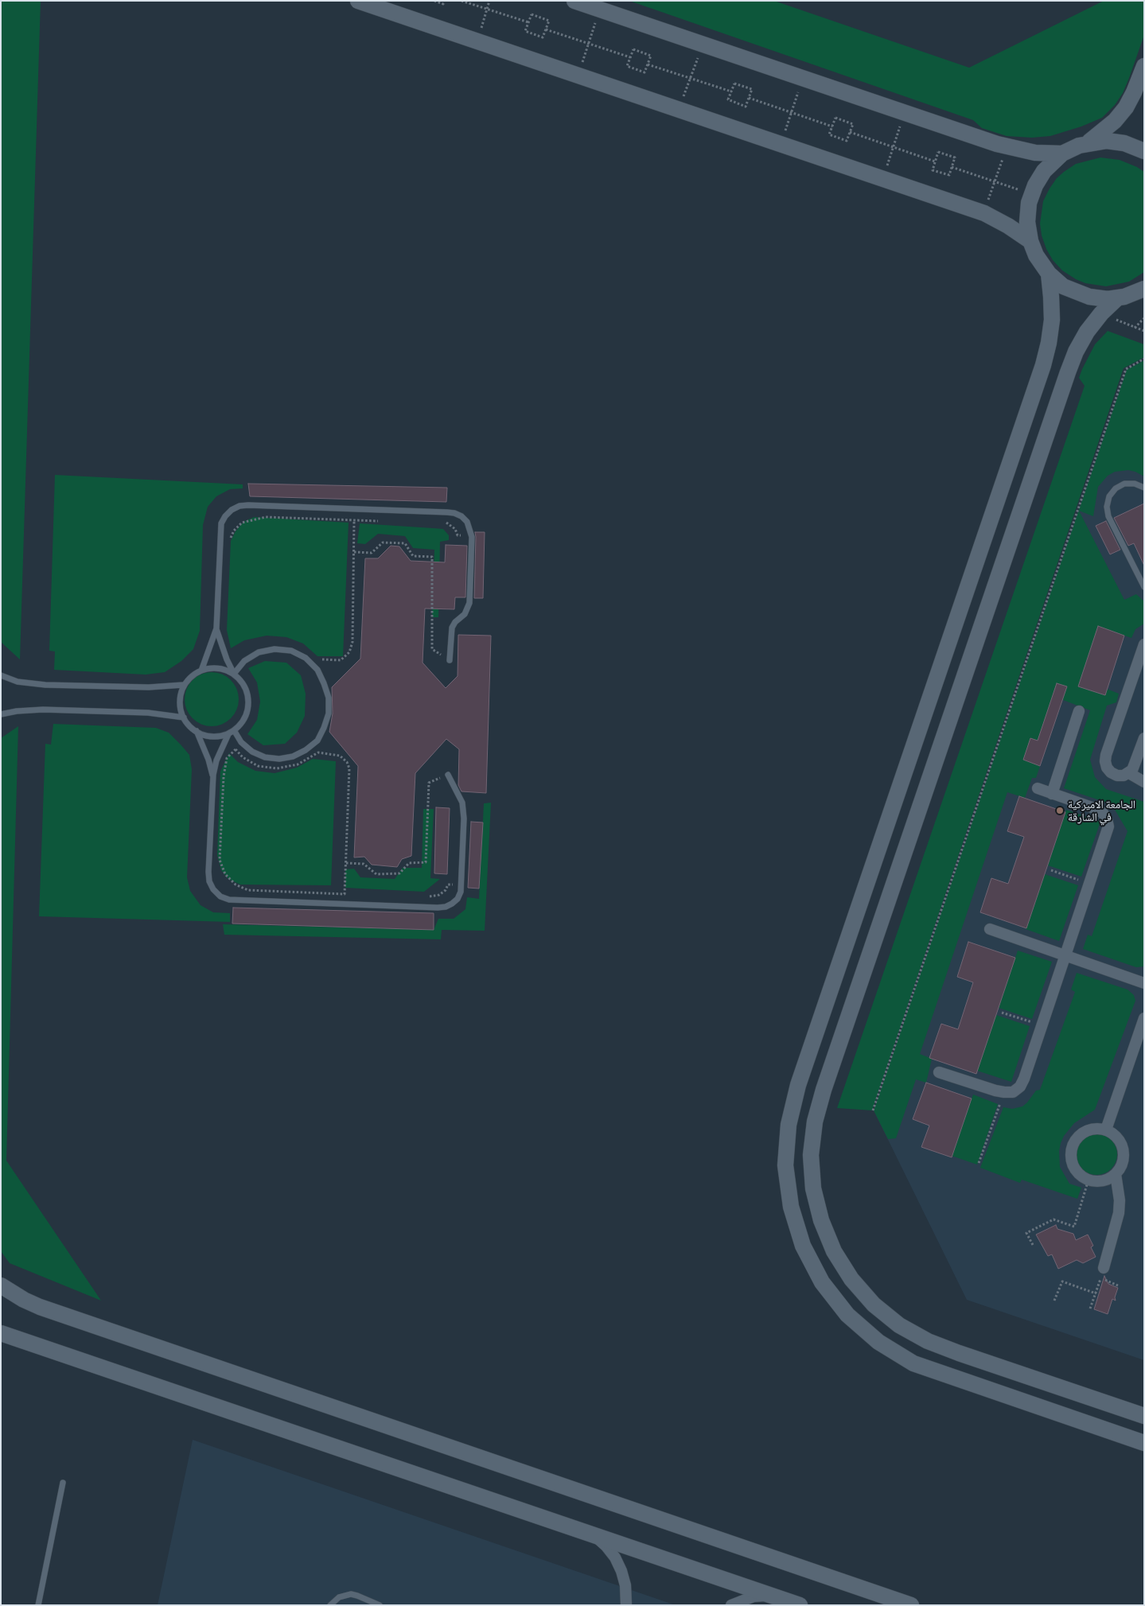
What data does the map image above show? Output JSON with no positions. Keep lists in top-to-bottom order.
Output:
{
  "places": ["الجامعة الاميركية في الشارقة"]
}
